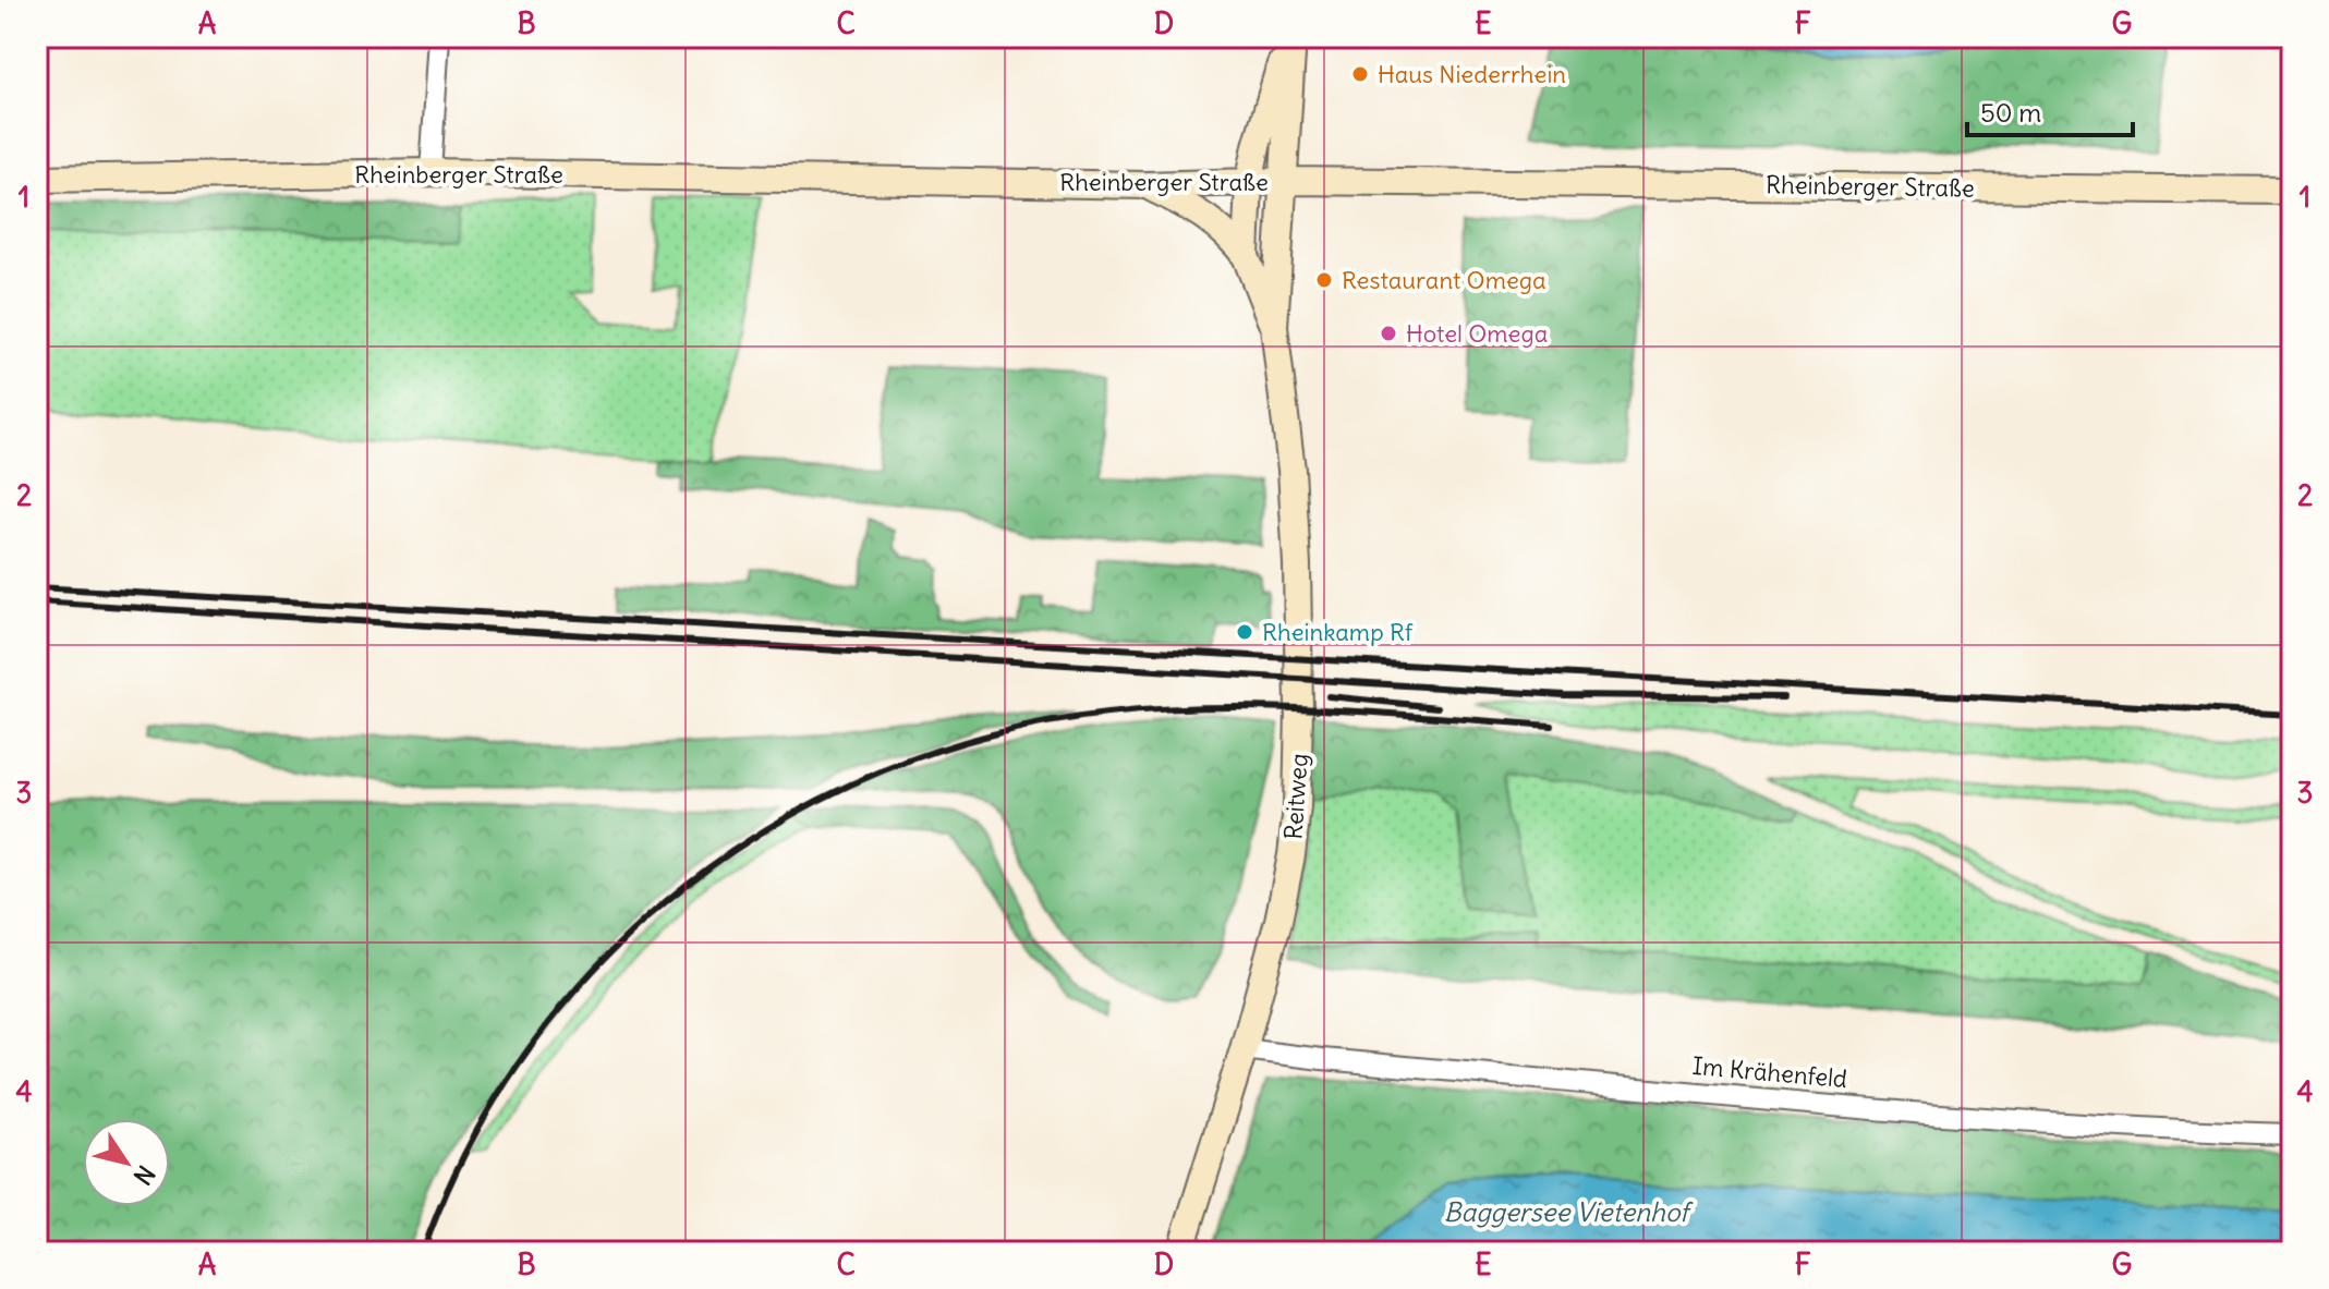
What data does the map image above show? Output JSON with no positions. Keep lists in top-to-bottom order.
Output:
{
  "streets": {
    "main road": ["Rheinberger Straße", "Reitweg"],
    "street": ["Im Krähenfeld"]
  },
  "crossings": [
    ["Rheinberger Straße", "Reitweg"],
    ["Reitweg", "Im Krähenfeld"]
  ],
  "water": ["Baggersee Vietenhof"],
  "places": [
    "Haus Niederrhein",
    "Restaurant Omega",
    "Hotel Omega",
    "Rheinkamp Rf"
  ],
  "scale_bar": "50 m",
  "north": "bottom right",
  "grid": {
    "columns": [
      "A",
      "B",
      "C",
      "D",
      "E",
      "F",
      "G"
    ],
    "rows": [
      "1",
      "2",
      "3",
      "4"
    ]
  }
}
